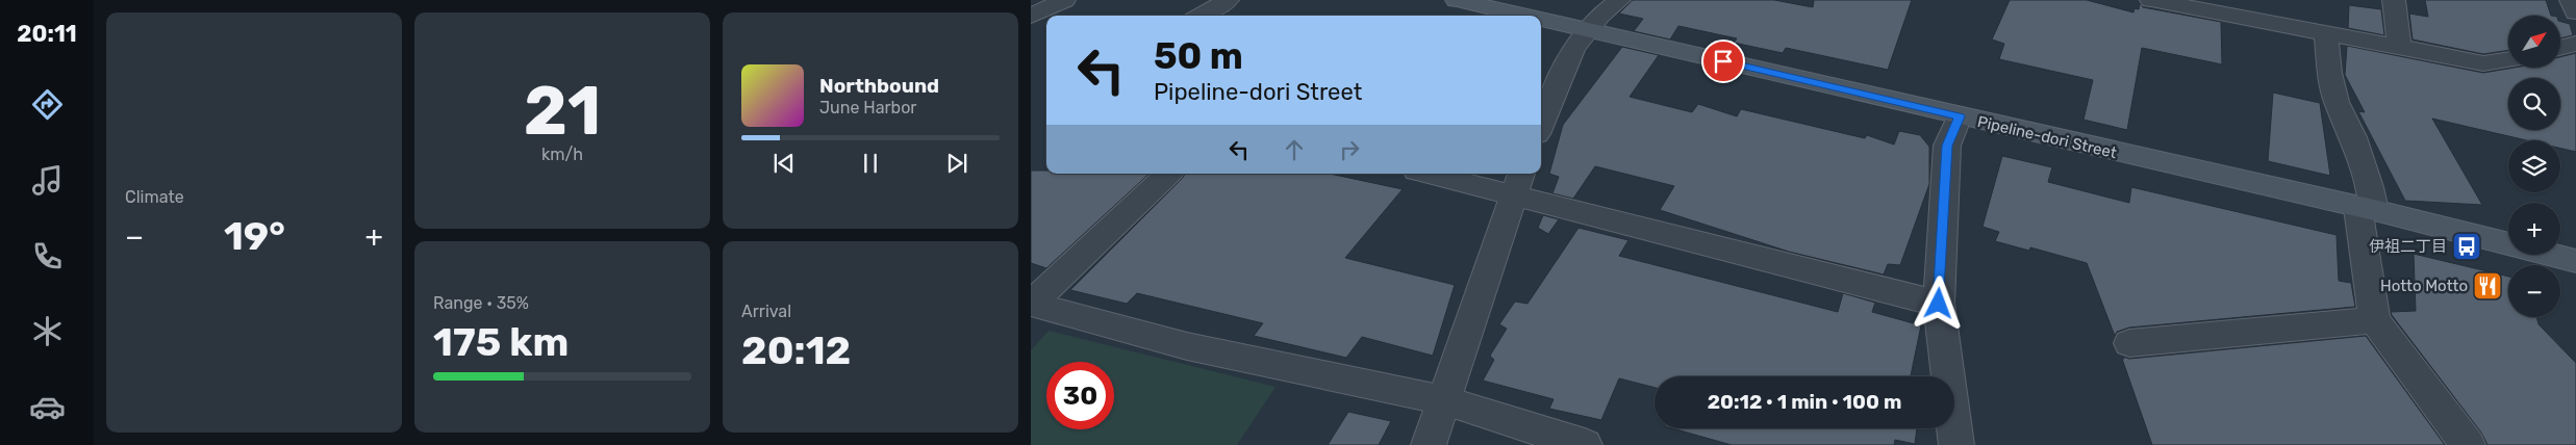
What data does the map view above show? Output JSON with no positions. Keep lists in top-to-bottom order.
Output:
{
  "streets": {
    "main road": ["Pipeline-dori Street"]
  },
  "places": {
    "bus stop": ["伊祖二丁目"],
    "restaurant": ["Hotto Motto"]
  },
  "north": "top right",
  "page": {
    "tabs": "20:11",
    "tile": [
      "Climate",
      ["21", "km/h"],
      ["Range · 35%", "175 km"],
      ["Arrival", "20:12"]
    ],
    "map_buttons": ["+", "−"],
    "turn": ["50 m", "Pipeline-dori Street"],
    "song": ["Northbound", "June Harbor"],
    "heat": ["−", "19°", "+"],
    "limit": "30",
    "trip": "20:12 · 1 min · 100 m"
  }
}
